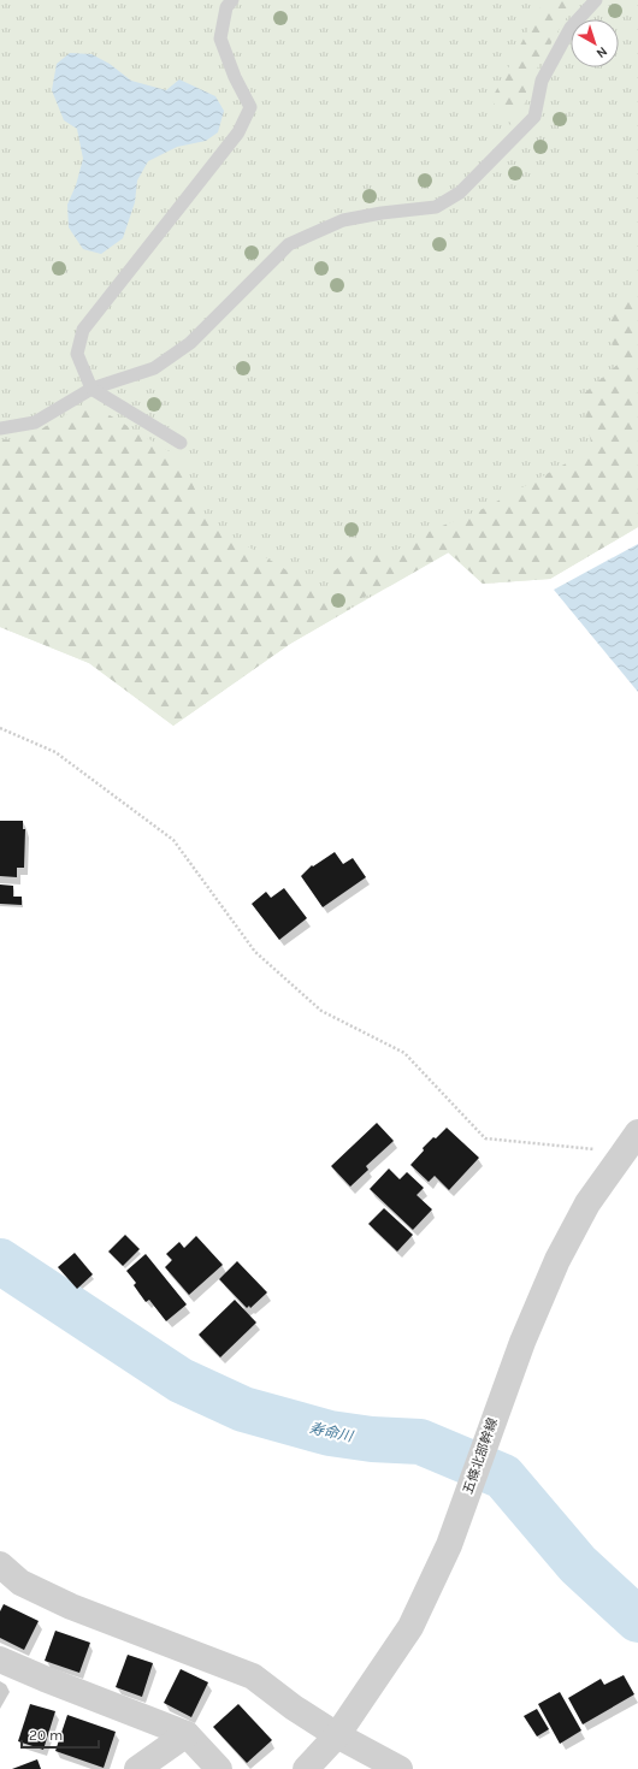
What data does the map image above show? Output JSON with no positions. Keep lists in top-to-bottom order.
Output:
{
  "streets": {
    "street": ["五條北部幹線"]
  },
  "water": ["寿命川"],
  "scale_bar": "20 m",
  "north": "bottom right"
}
